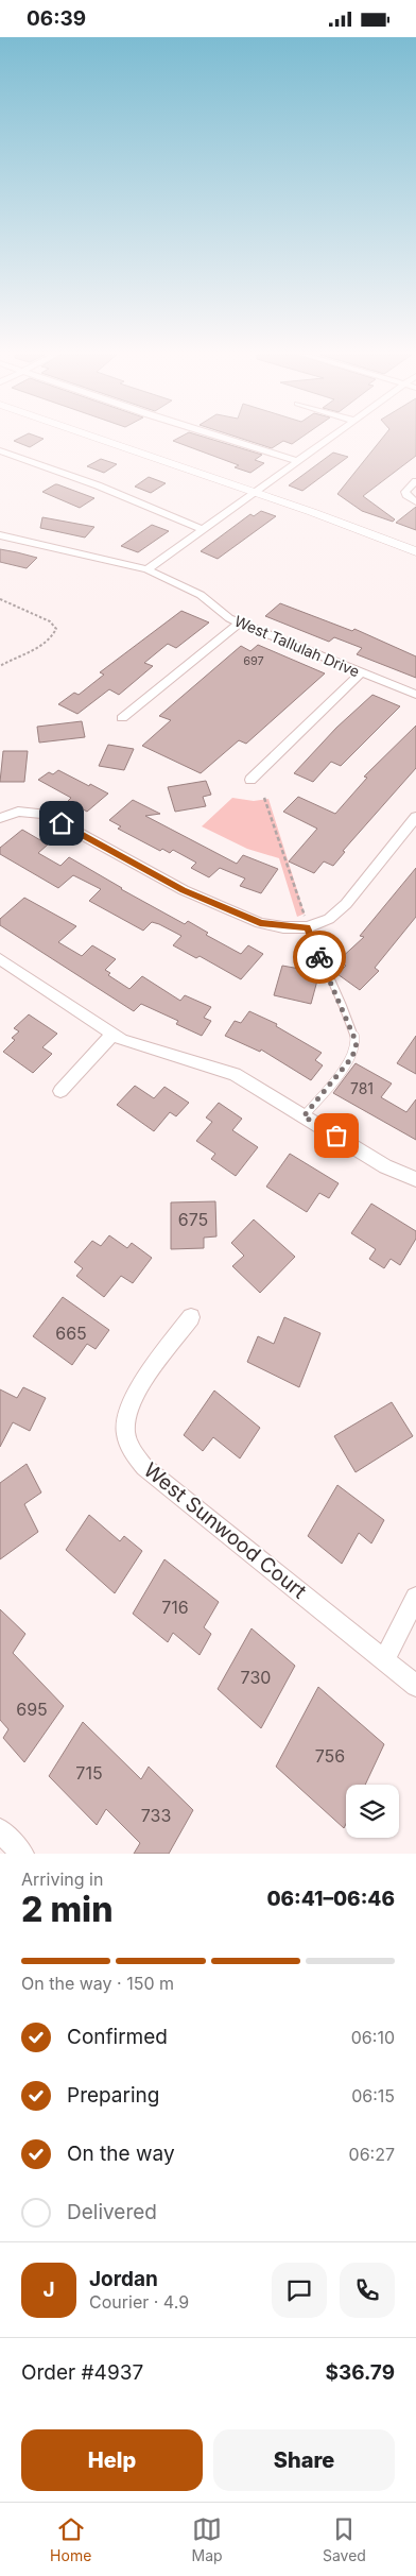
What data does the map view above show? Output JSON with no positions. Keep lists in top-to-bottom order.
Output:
{
  "streets": {
    "street": ["West Tallulah Drive", "West Sunwood Court"]
  },
  "house_numbers": [
    "697",
    "781",
    "675",
    "665",
    "716",
    "730",
    "695",
    "756",
    "715",
    "733"
  ],
  "page": {
    "status": "06:39",
    "heading": ["2 min", "Arriving in", "06:41–06:46"],
    "panel": [
      "Jordan",
      "Courier · 4.9",
      "Order #4937",
      "$36.79"
    ],
    "bar": "On the way · 150 m",
    "list": [
      ["Confirmed", "06:10"],
      ["Preparing", "06:15"],
      ["On the way", "06:27"],
      "Delivered"
    ],
    "round": "J",
    "buttons": ["Help", "Share"],
    "tabs": ["Home", "Map", "Saved"]
  }
}
